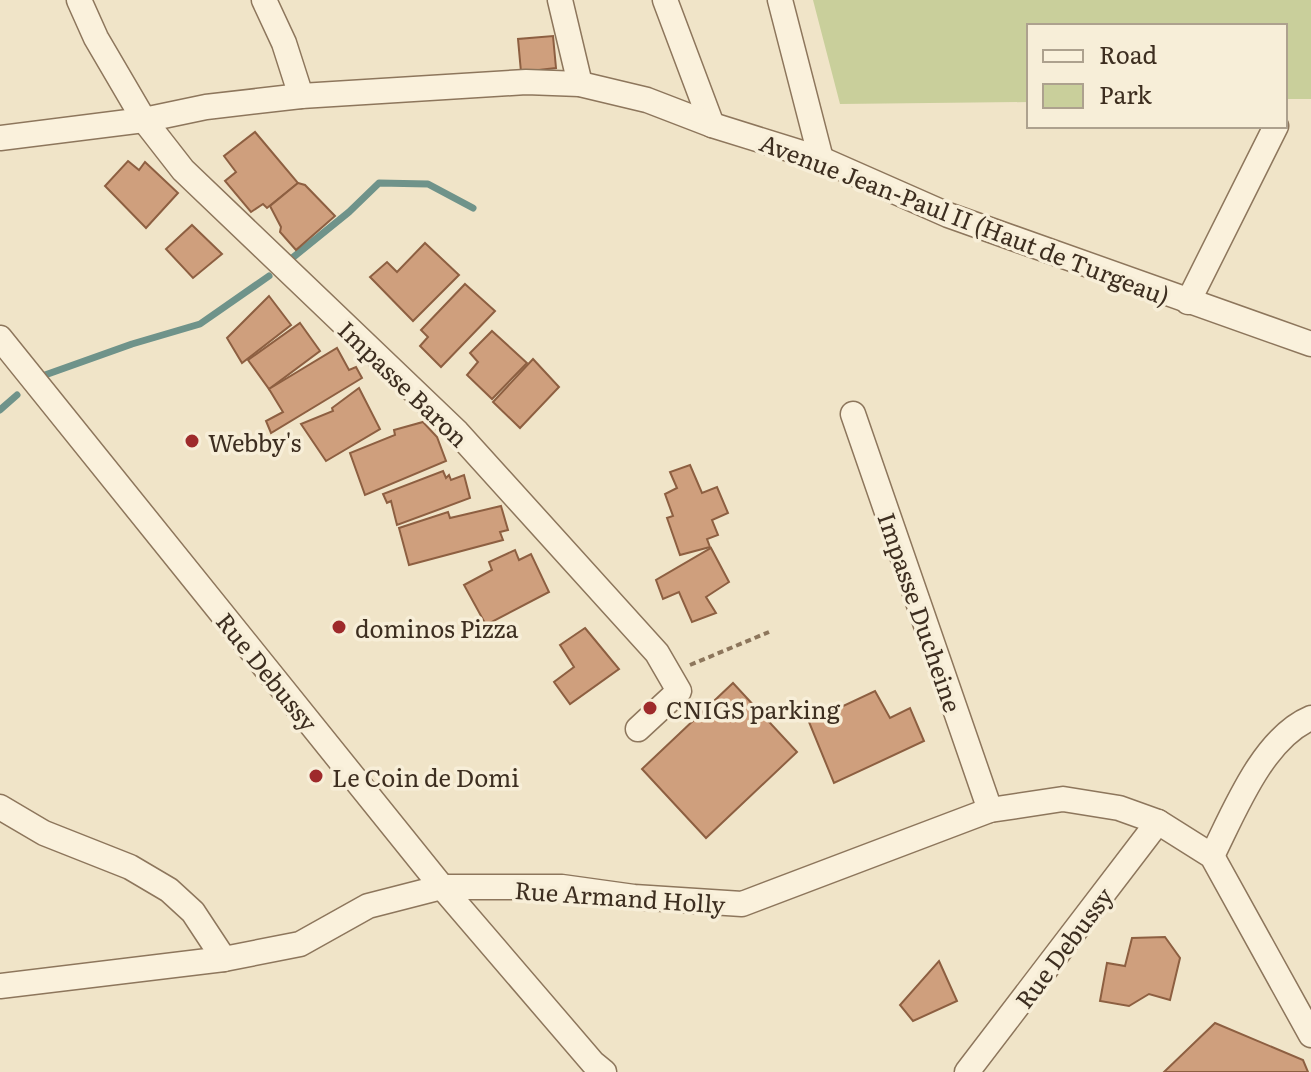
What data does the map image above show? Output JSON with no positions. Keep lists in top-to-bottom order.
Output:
{
  "streets": {
    "street": [
      "Avenue Jean-Paul II (Haut de Turgeau)",
      "Impasse Baron",
      "Impasse Ducheine",
      "Rue Debussy",
      "Rue Armand Holly"
    ]
  },
  "crossings": [
    ["Avenue Jean-Paul II (Haut de Turgeau)", "Impasse Baron"],
    ["Impasse Ducheine", "Rue Armand Holly"],
    ["Rue Debussy", "Rue Armand Holly"]
  ],
  "places": [
    "Webby's",
    "dominos Pizza",
    "CNIGS parking",
    "Le Coin de Domi"
  ],
  "legend": ["Road", "Park"]
}
